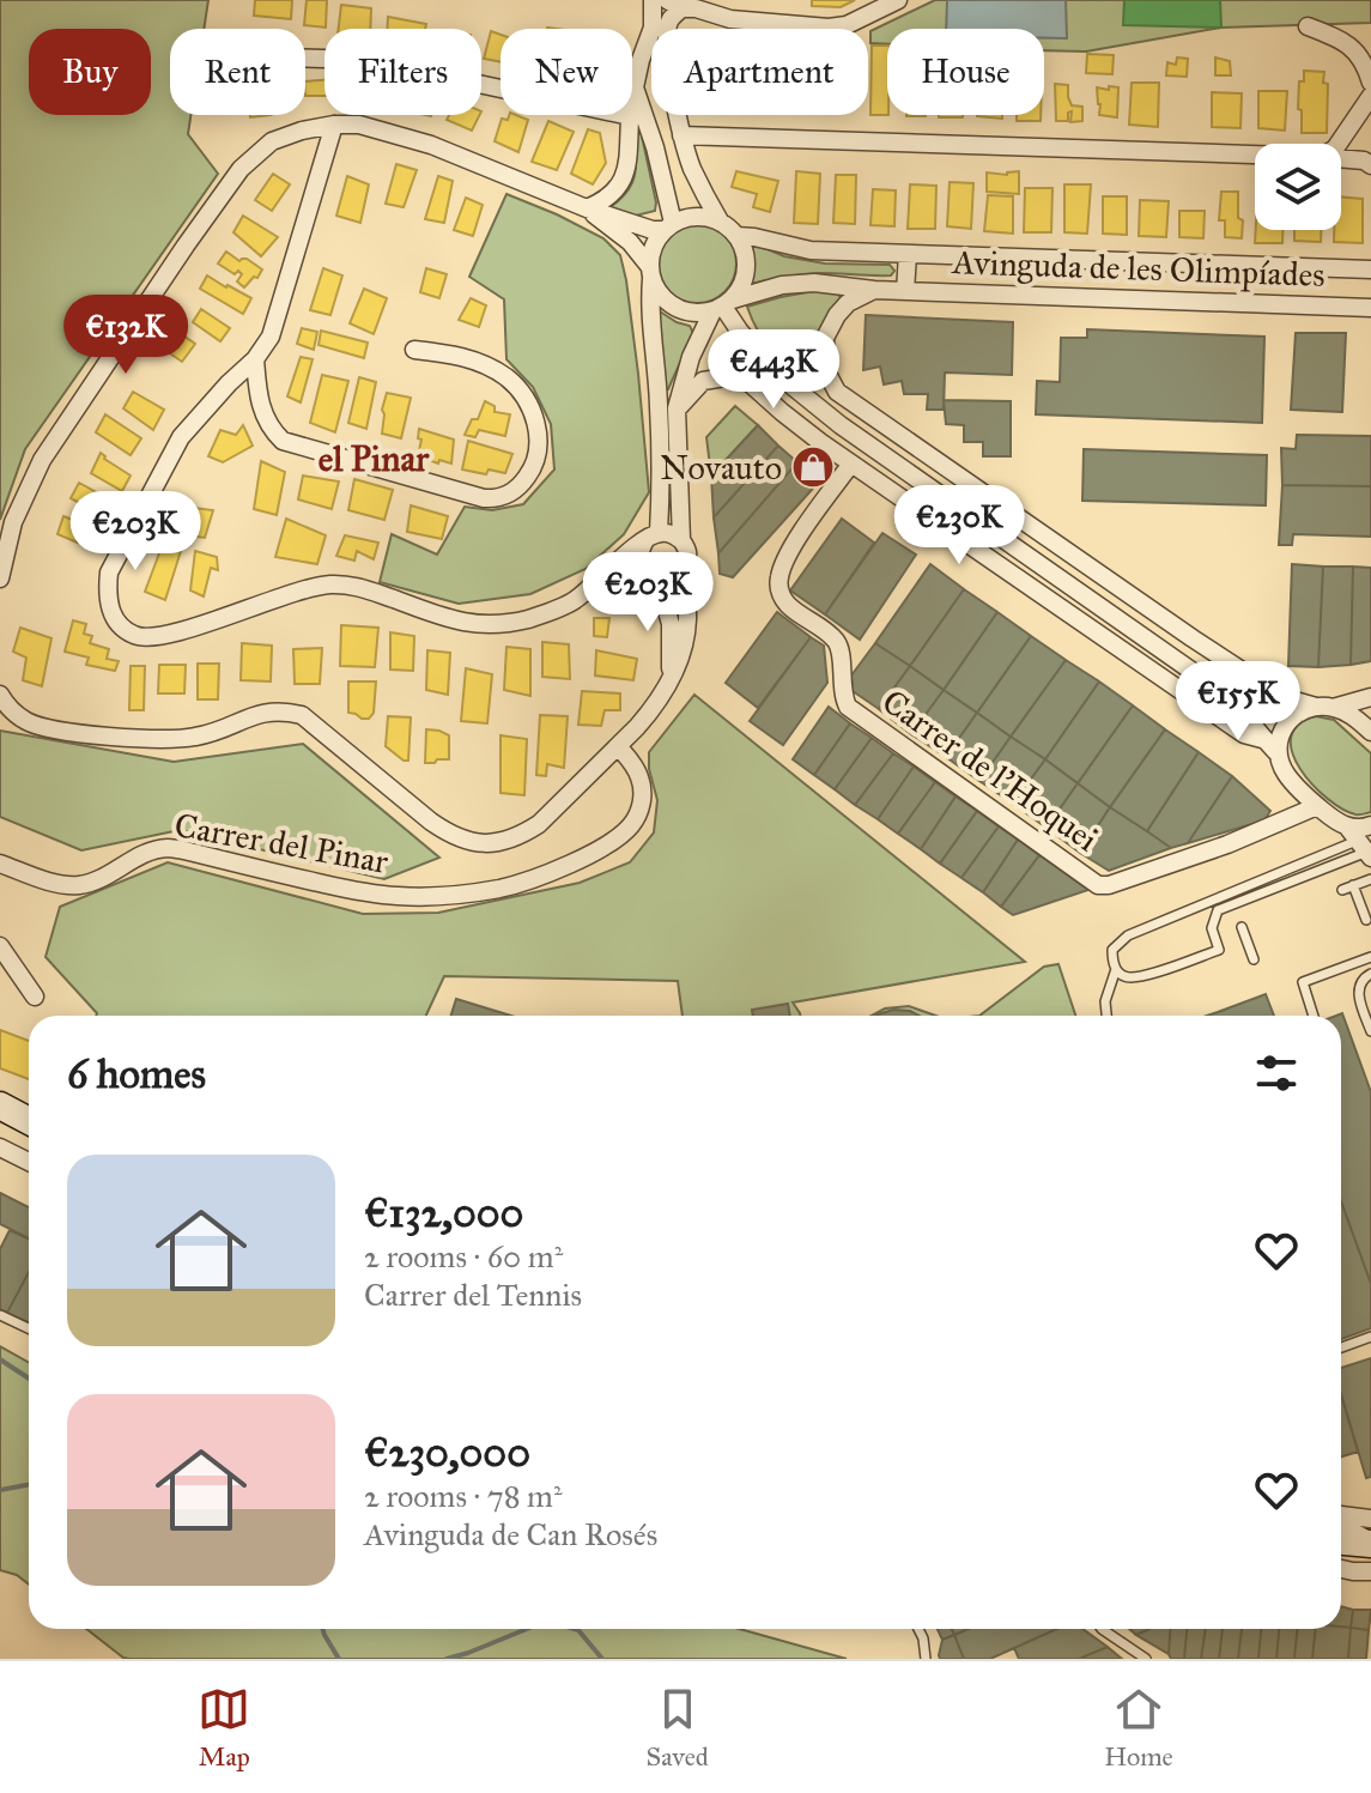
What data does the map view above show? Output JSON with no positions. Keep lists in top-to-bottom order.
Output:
{
  "streets": {
    "street": ["Avinguda de les Olimpíades", "Carrer de l'Hoquei", "Carrer del Pinar"]
  },
  "districts": ["el Pinar"],
  "places": {
    "shop": ["Novauto"]
  },
  "page": {
    "chip": [
      "Buy",
      "Rent",
      "Filters",
      "New",
      "Apartment",
      "House"
    ],
    "price": [
      "€132K",
      "€443K",
      "€230K",
      "€203K",
      "€203K",
      "€155K"
    ],
    "heading": "6 homes",
    "list": [
      {
        "name": "€132,000",
        "note": "2 rooms · 60 m² · Carrer del Tennis"
      },
      {
        "name": "€230,000",
        "note": "2 rooms · 78 m² · Avinguda de Can Rosés"
      }
    ],
    "tabs": ["Map", "Saved", "Home"]
  }
}
